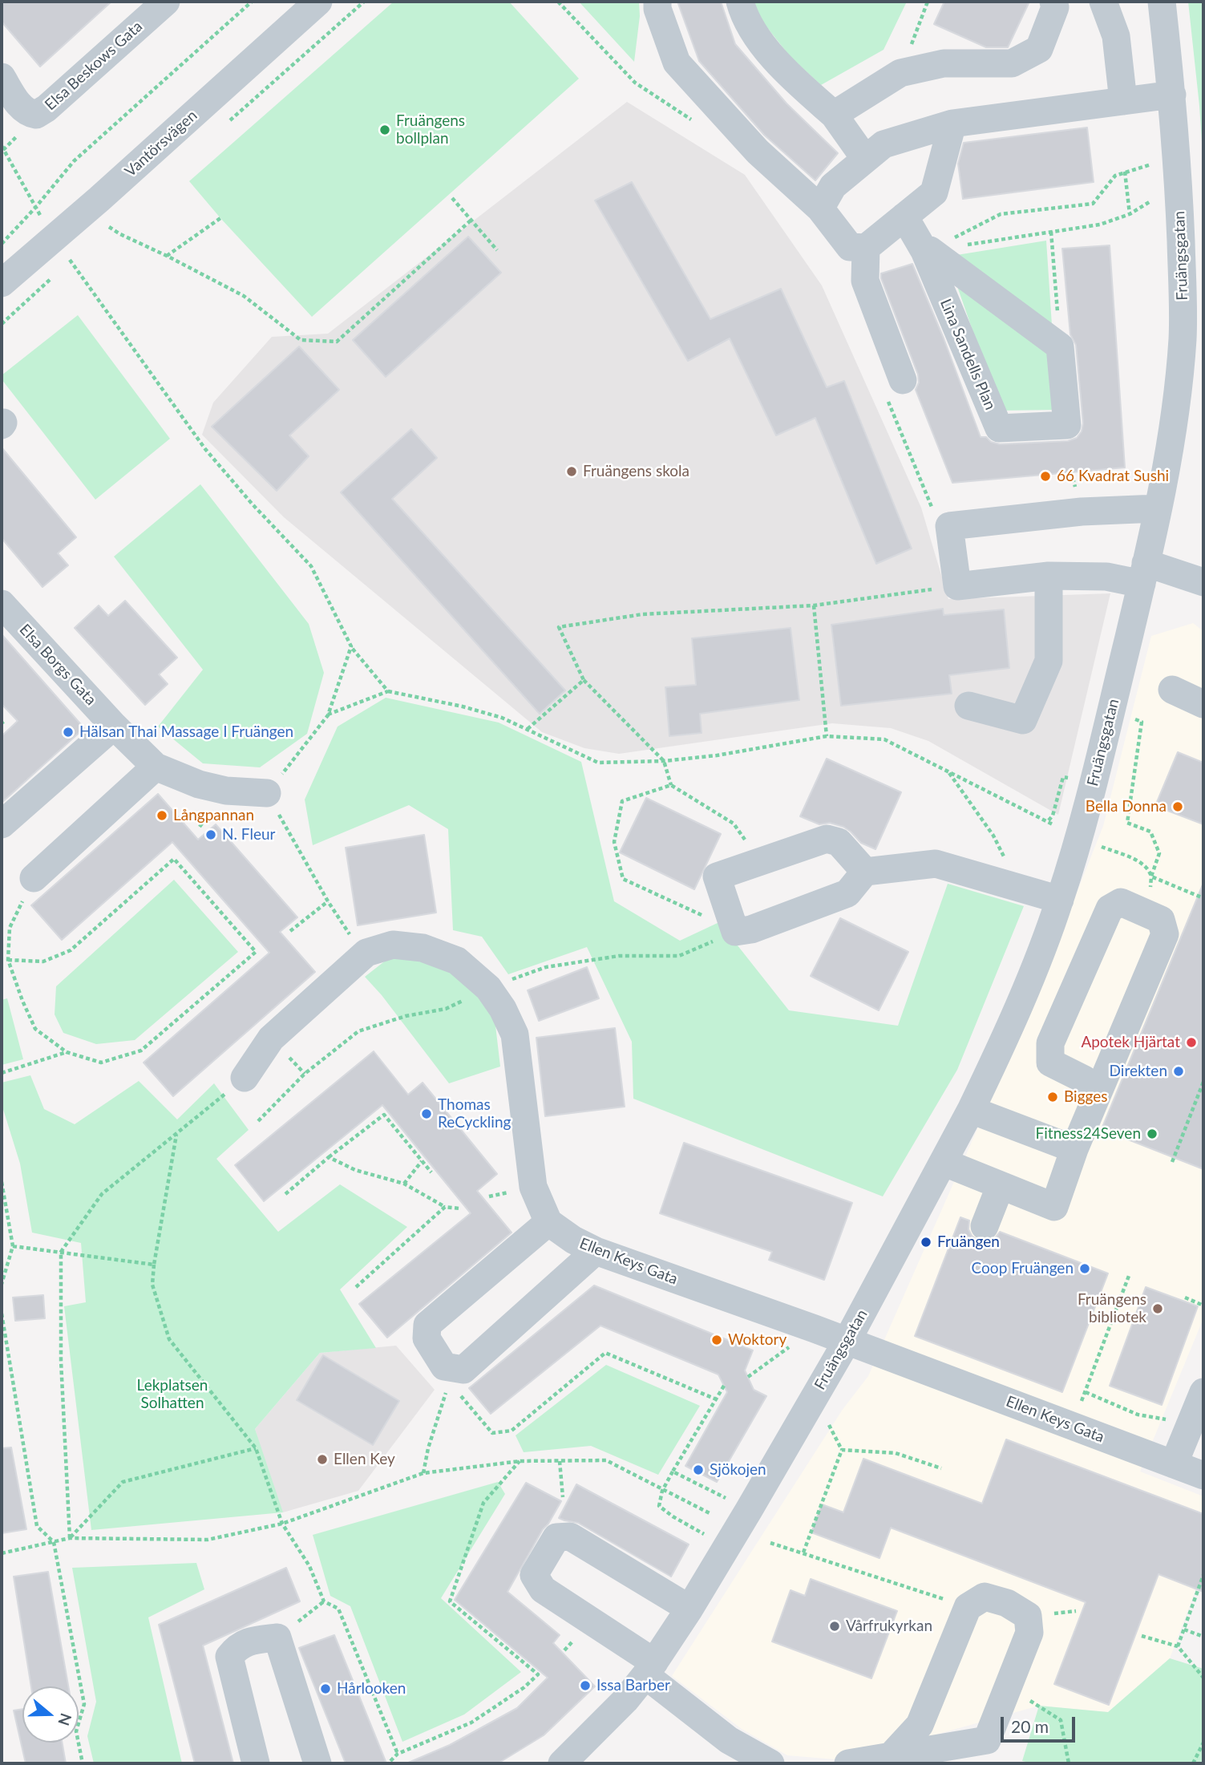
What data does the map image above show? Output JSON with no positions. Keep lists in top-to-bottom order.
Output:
{
  "streets": {
    "street": [
      "Elsa Beskows Gata",
      "Vantörsvägen",
      "Fruängsgatan",
      "Lina Sandells Plan",
      "Elsa Borgs Gata",
      "Ellen Keys Gata"
    ]
  },
  "crossings": [
    ["Fruängsgatan", "Ellen Keys Gata"]
  ],
  "parks": ["Lekplatsen Solhatten"],
  "places": [
    "Fruängens bollplan",
    "Fruängens skola",
    "66 Kvadrat Sushi",
    "Hälsan Thai Massage I Fruängen",
    "Bella Donna",
    "Långpannan",
    "N. Fleur",
    "Apotek Hjärtat",
    "Direkten",
    "Bigges",
    "Thomas ReCyckling",
    "Fitness24Seven",
    "Fruängen",
    "Coop Fruängen",
    "Fruängens bibliotek",
    "Woktory",
    "Ellen Key",
    "Sjökojen",
    "Vårfrukyrkan",
    "Issa Barber",
    "Hårlooken"
  ],
  "scale_bar": "20 m",
  "north": "right"
}
